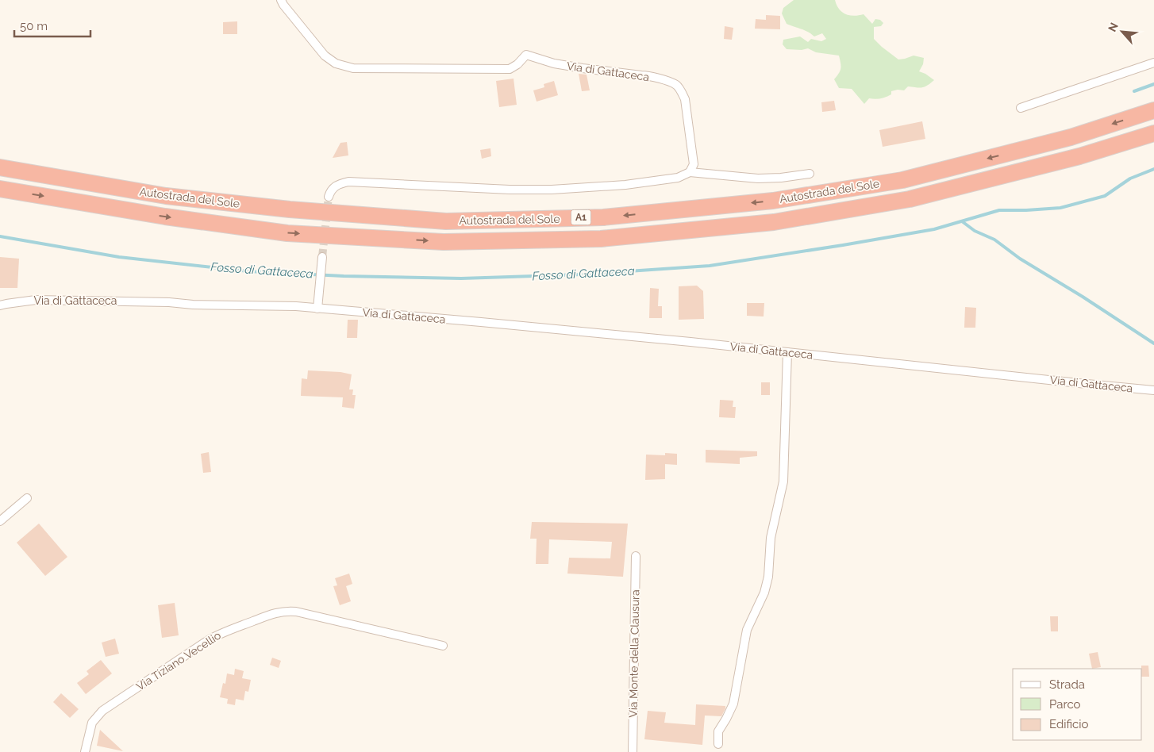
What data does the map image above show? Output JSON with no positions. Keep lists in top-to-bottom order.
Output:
{
  "streets": {
    "highway": ["Autostrada del Sole", "A1"],
    "street": ["Via di Gattaceca", "Via Monte della Clausura", "Via Tiziano Vecellio"]
  },
  "water": ["Fosso di Gattaceca"],
  "legend": ["Strada", "Parco", "Edificio"],
  "scale_bar": "50 m",
  "north": "top left"
}
